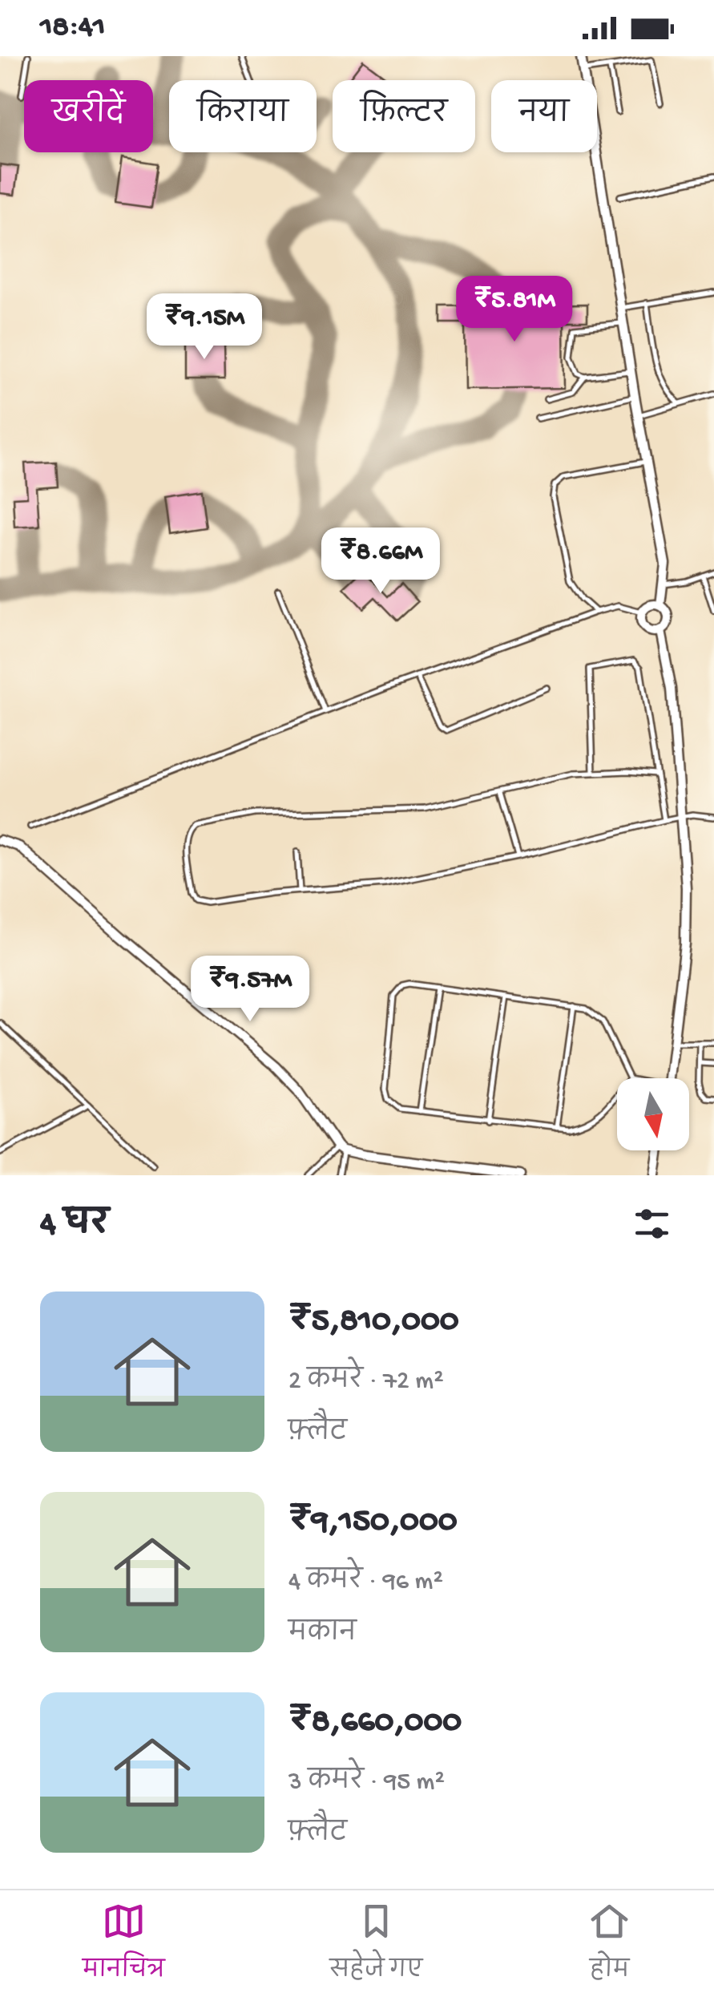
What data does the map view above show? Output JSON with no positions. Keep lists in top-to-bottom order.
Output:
{
  "north": "bottom",
  "page": {
    "status": "18:41",
    "chip": [
      "खरीदें",
      "किराया",
      "फ़िल्टर",
      "नया"
    ],
    "price": [
      "₹5.81M",
      "₹9.15M",
      "₹8.66M",
      "₹9.57M"
    ],
    "heading": "4 घर",
    "list": [
      {
        "name": "₹5,810,000",
        "note": "2 कमरे · 72 m² · फ़्लैट"
      },
      {
        "name": "₹9,150,000",
        "note": "4 कमरे · 96 m² · मकान"
      },
      {
        "name": "₹8,660,000",
        "note": "3 कमरे · 95 m² · फ़्लैट"
      }
    ],
    "tabs": ["मानचित्र", "सहेजे गए", "होम"]
  }
}
